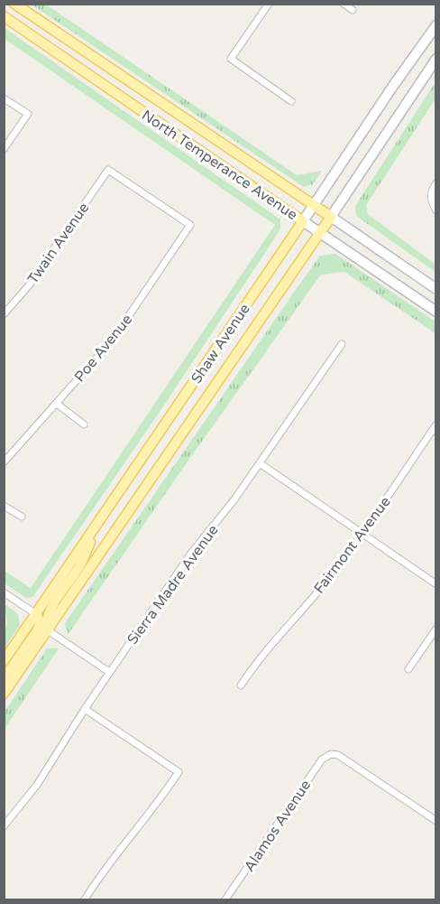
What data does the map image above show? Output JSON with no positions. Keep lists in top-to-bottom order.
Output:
{
  "streets": {
    "main road": ["North Temperance Avenue", "Shaw Avenue"],
    "street": [
      "Twain Avenue",
      "Poe Avenue",
      "Fairmont Avenue",
      "Sierra Madre Avenue",
      "Alamos Avenue"
    ]
  },
  "crossings": [
    ["North Temperance Avenue", "Shaw Avenue"],
    ["Twain Avenue", "Poe Avenue"]
  ]
}
